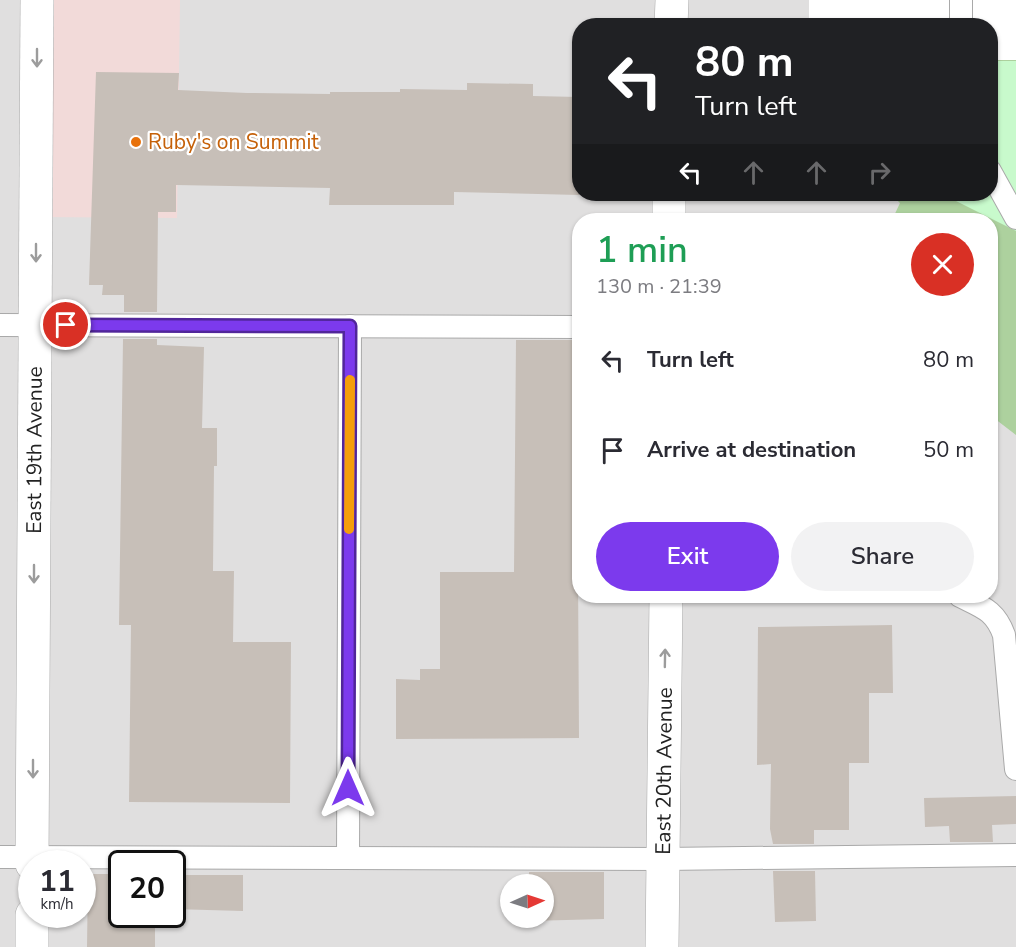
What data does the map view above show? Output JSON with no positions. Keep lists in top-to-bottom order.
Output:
{
  "streets": {
    "street": ["East 19th Avenue", "East 20th Avenue"]
  },
  "one_way": ["East 19th Avenue", "East 20th Avenue"],
  "places": ["Ruby's on Summit"],
  "north": "right",
  "page": {
    "turn": ["80 m", "Turn left"],
    "heading": ["1 min", "130 m · 21:39"],
    "list": [
      {
        "name": "Turn left",
        "value": "80 m"
      },
      {
        "name": "Arrive at destination",
        "value": "50 m"
      }
    ],
    "buttons": ["Exit", "Share"],
    "speed": "11 km/h",
    "limit": "20"
  }
}
